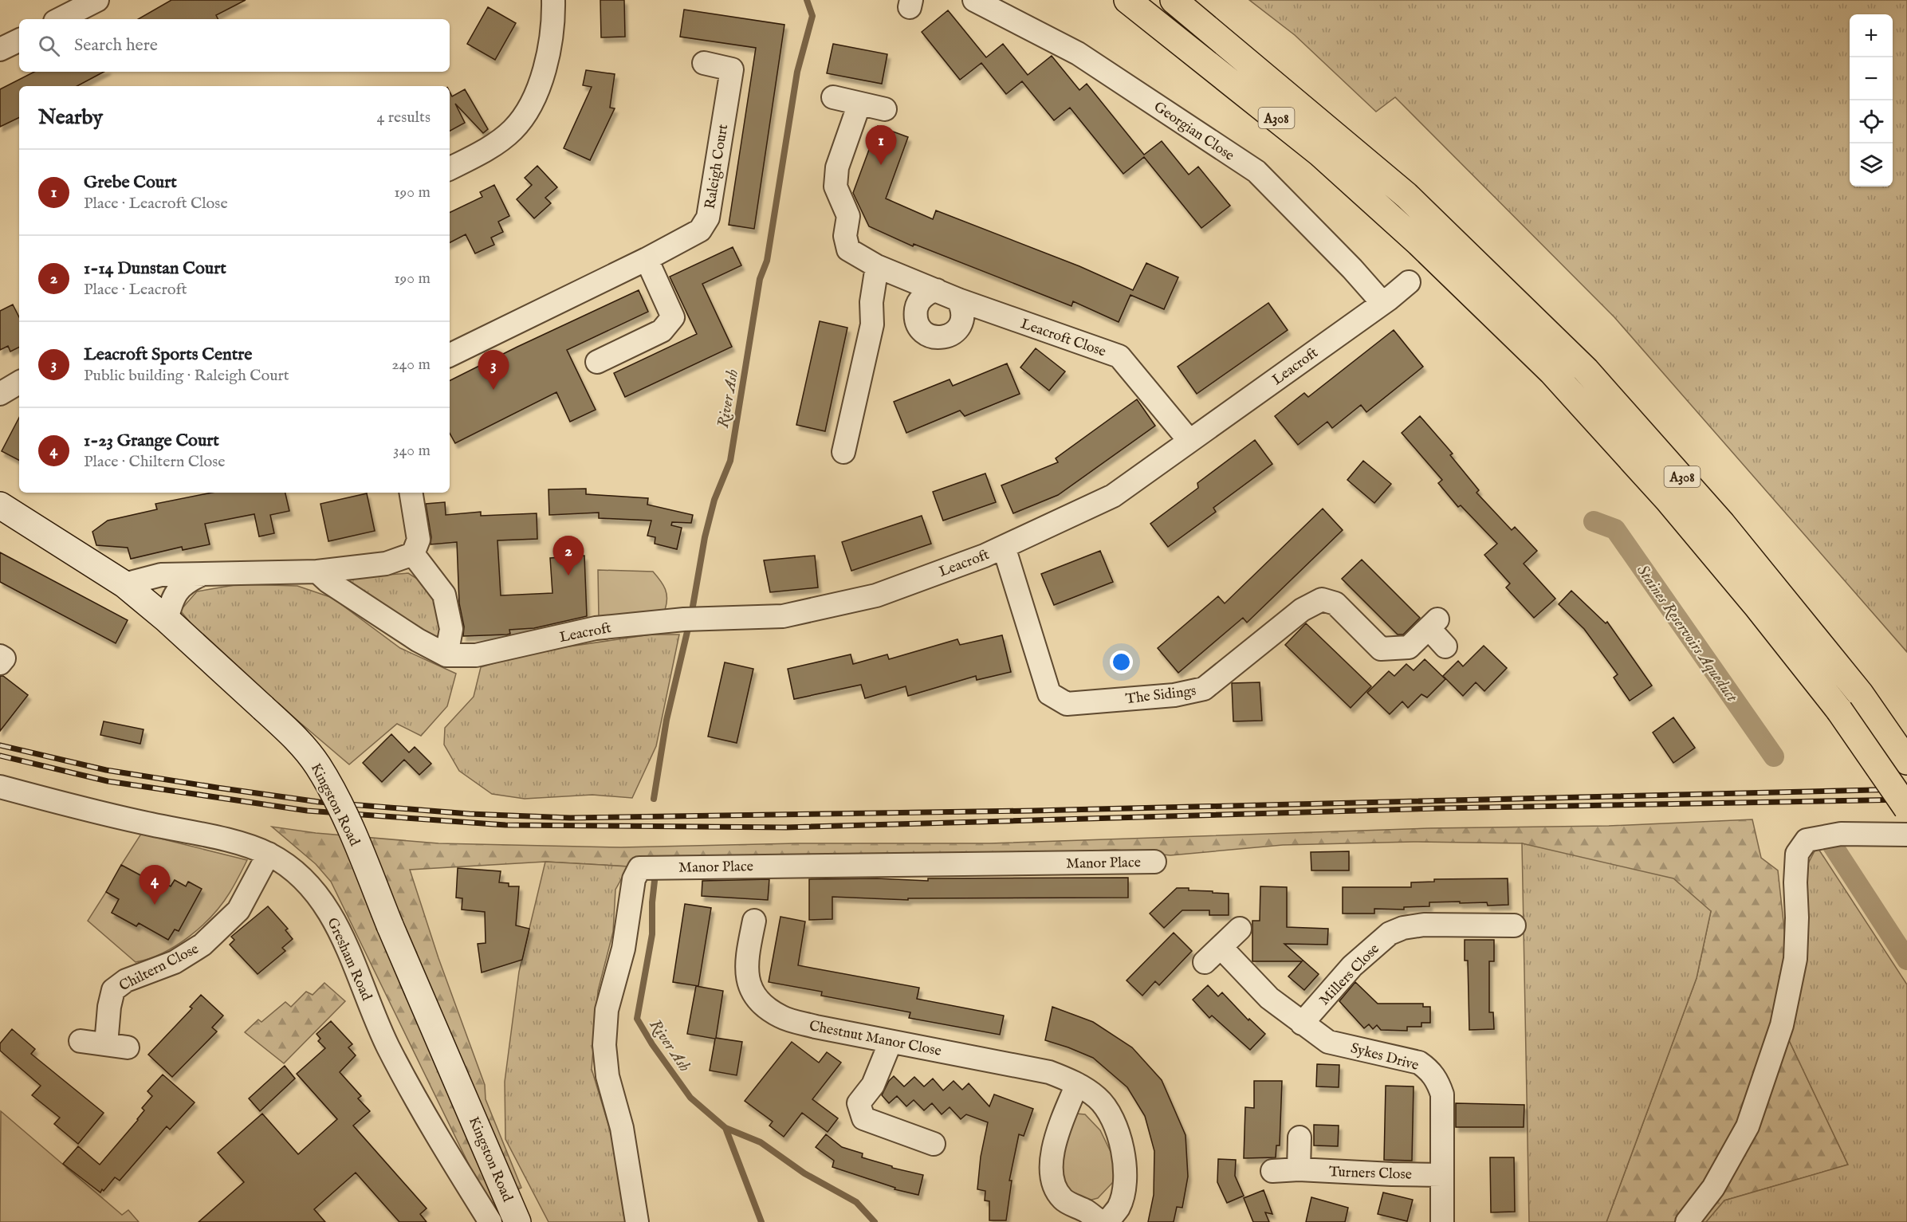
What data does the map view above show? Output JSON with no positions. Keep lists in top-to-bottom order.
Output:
{
  "streets": {
    "highway": ["A308"],
    "street": [
      "Georgian Close",
      "Raleigh Court",
      "Leacroft Close",
      "Leacroft",
      "The Sidings",
      "Kingston Road",
      "Manor Place",
      "Gresham Road",
      "Chiltern Close",
      "Millers Close",
      "Chestnut Manor Close",
      "Sykes Drive",
      "Turners Close"
    ]
  },
  "crossings": [
    ["Georgian Close", "Leacroft"],
    ["Leacroft Close", "Leacroft"],
    ["Leacroft", "The Sidings"],
    ["Gresham Road", "Chiltern Close"],
    ["Millers Close", "Sykes Drive"],
    ["Sykes Drive", "Turners Close"]
  ],
  "water": ["River Ash", "Staines Reservoirs Aqueduct"],
  "page": {
    "map_buttons": ["+", "−"],
    "search": "Search here",
    "heading": ["Nearby", "4 results"],
    "pins": [
      "1",
      "3",
      "2",
      "4"
    ],
    "list": [
      {
        "mark": "1",
        "name": "Grebe Court",
        "note": "Place · Leacroft Close",
        "value": "190 m"
      },
      {
        "mark": "2",
        "name": "1-14 Dunstan Court",
        "note": "Place · Leacroft",
        "value": "190 m"
      },
      {
        "mark": "3",
        "name": "Leacroft Sports Centre",
        "note": "Public building · Raleigh Court",
        "value": "240 m"
      },
      {
        "mark": "4",
        "name": "1-23 Grange Court",
        "note": "Place · Chiltern Close",
        "value": "340 m"
      }
    ]
  }
}
